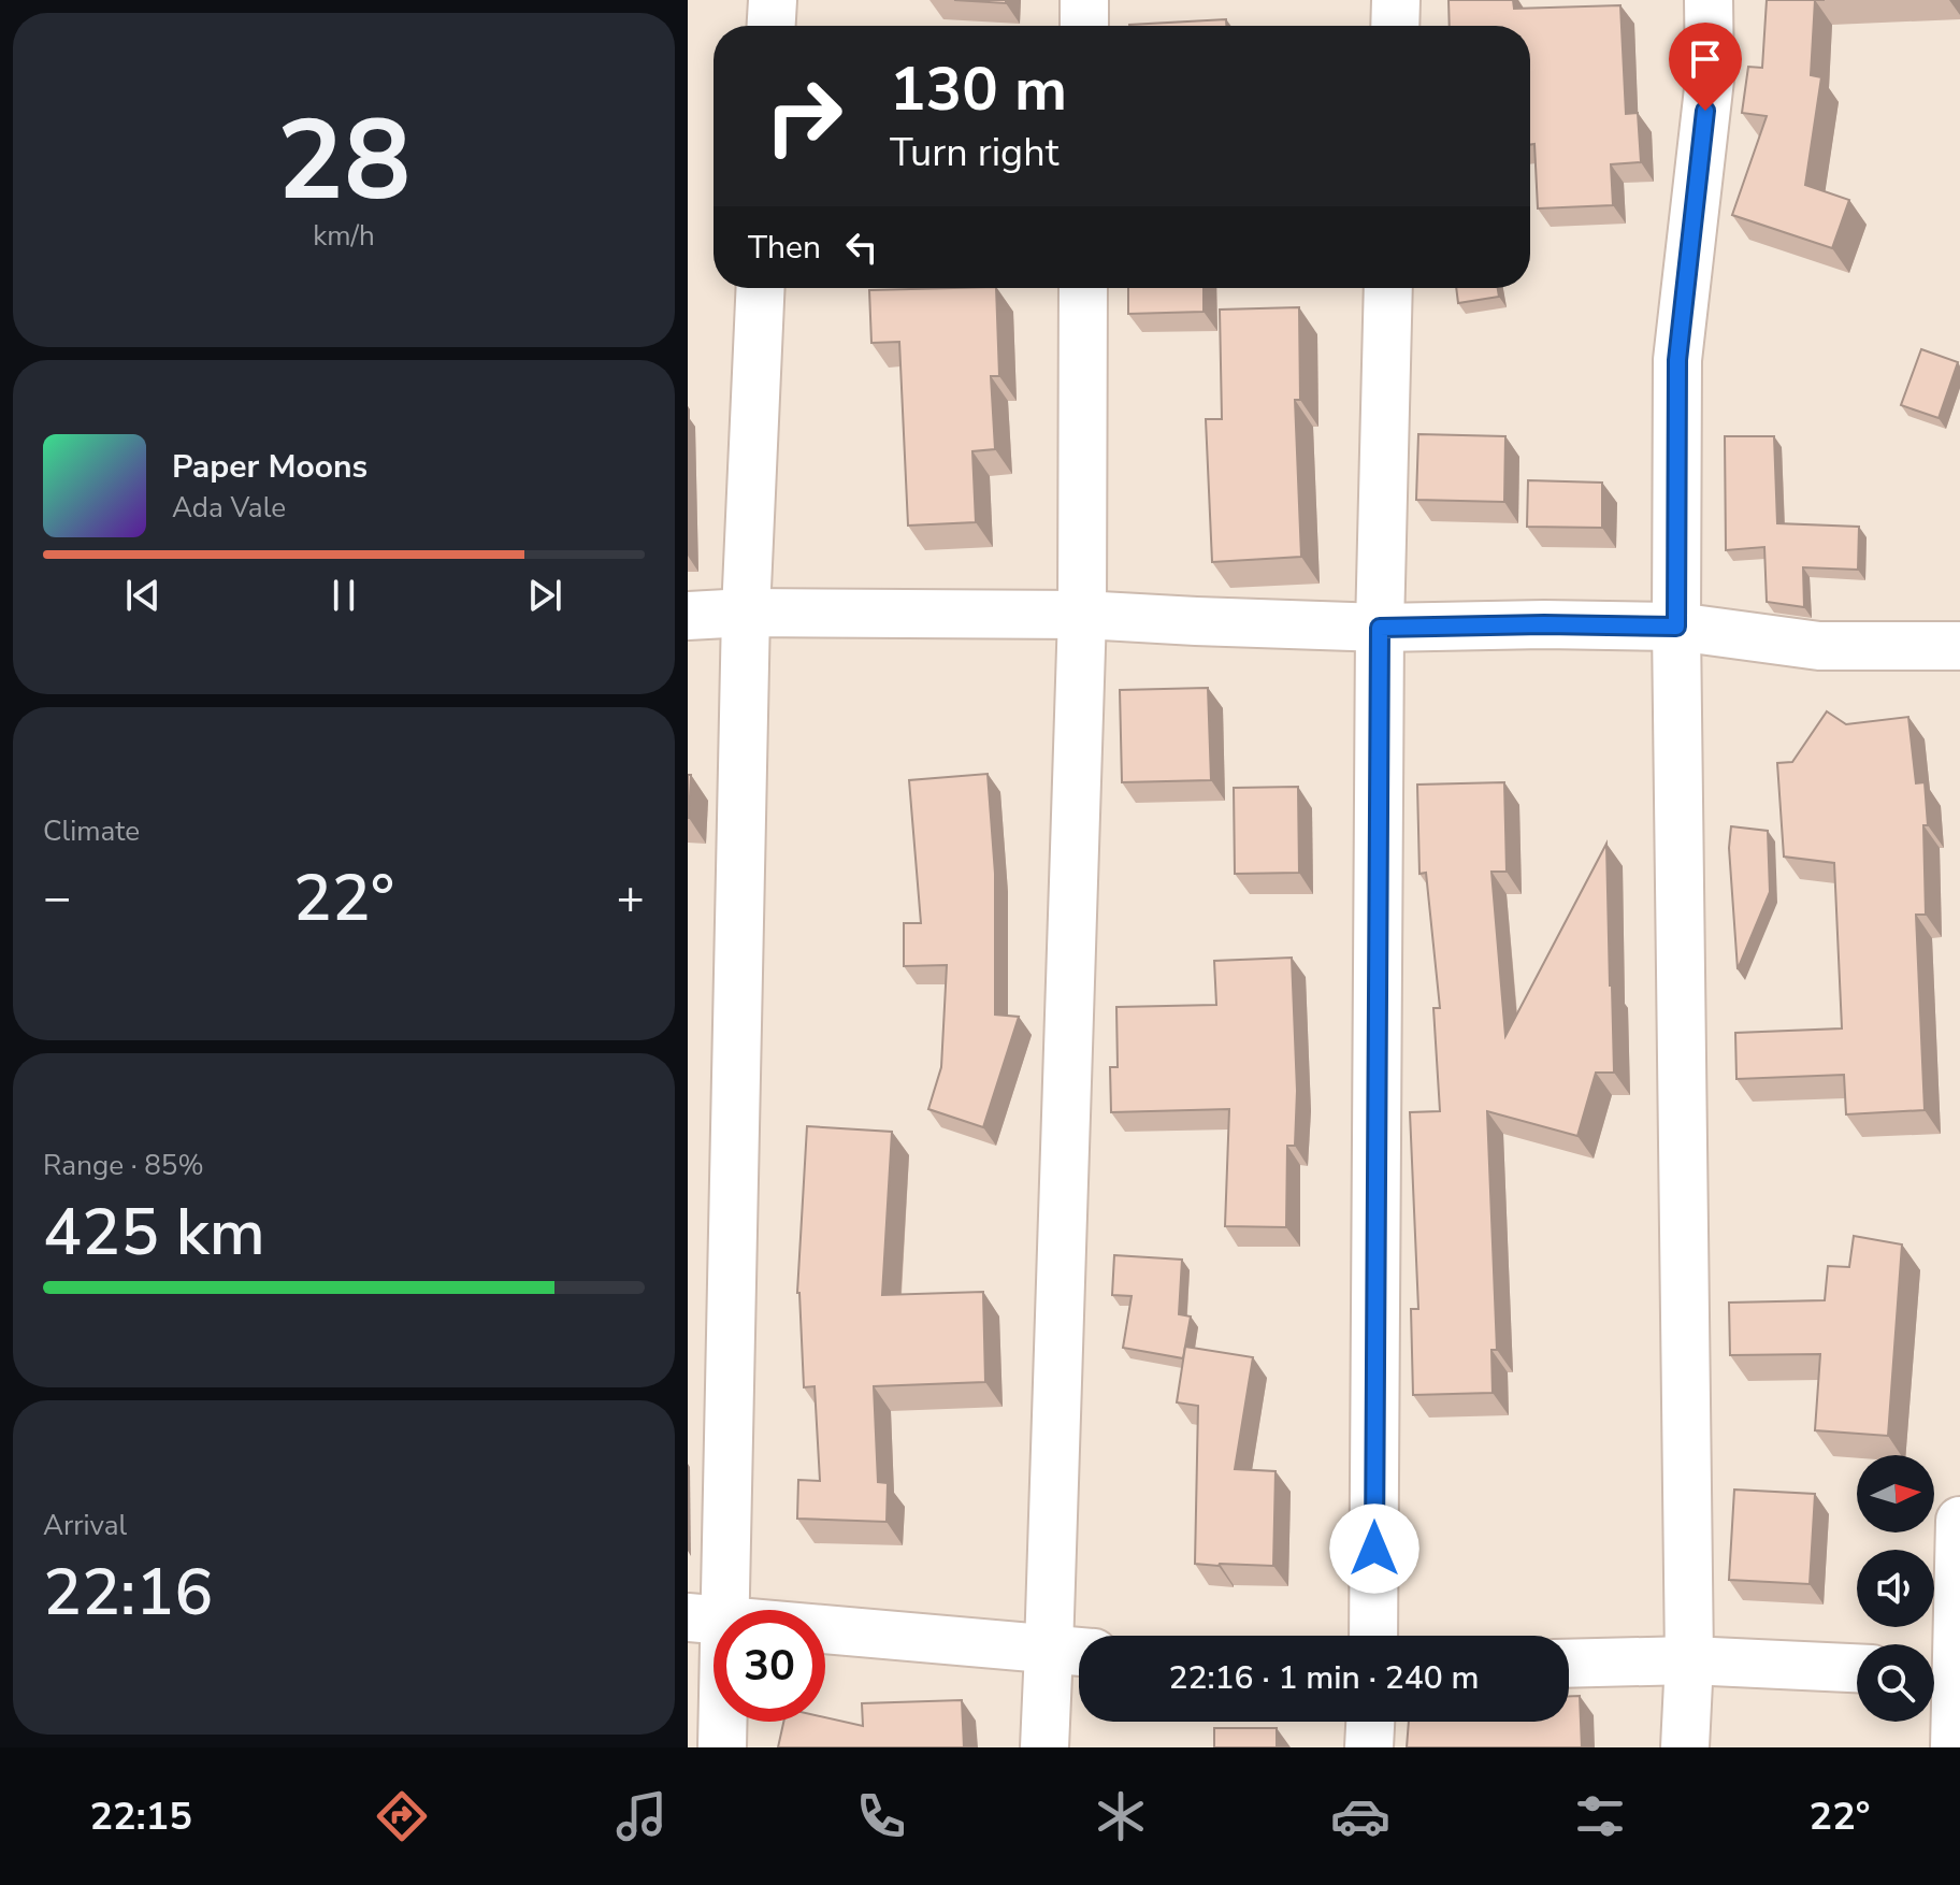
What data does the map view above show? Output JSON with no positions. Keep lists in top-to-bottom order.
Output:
{
  "north": "right",
  "page": {
    "tile": [
      ["28", "km/h"],
      "Climate",
      ["Range · 85%", "425 km"],
      ["Arrival", "22:16"]
    ],
    "turn": ["130 m", "Turn right"],
    "then": "Then",
    "song": ["Paper Moons", "Ada Vale"],
    "heat": ["−", "22°", "+"],
    "limit": "30",
    "trip": "22:16 · 1 min · 240 m",
    "tabs": ["22:15", "22°"]
  }
}
